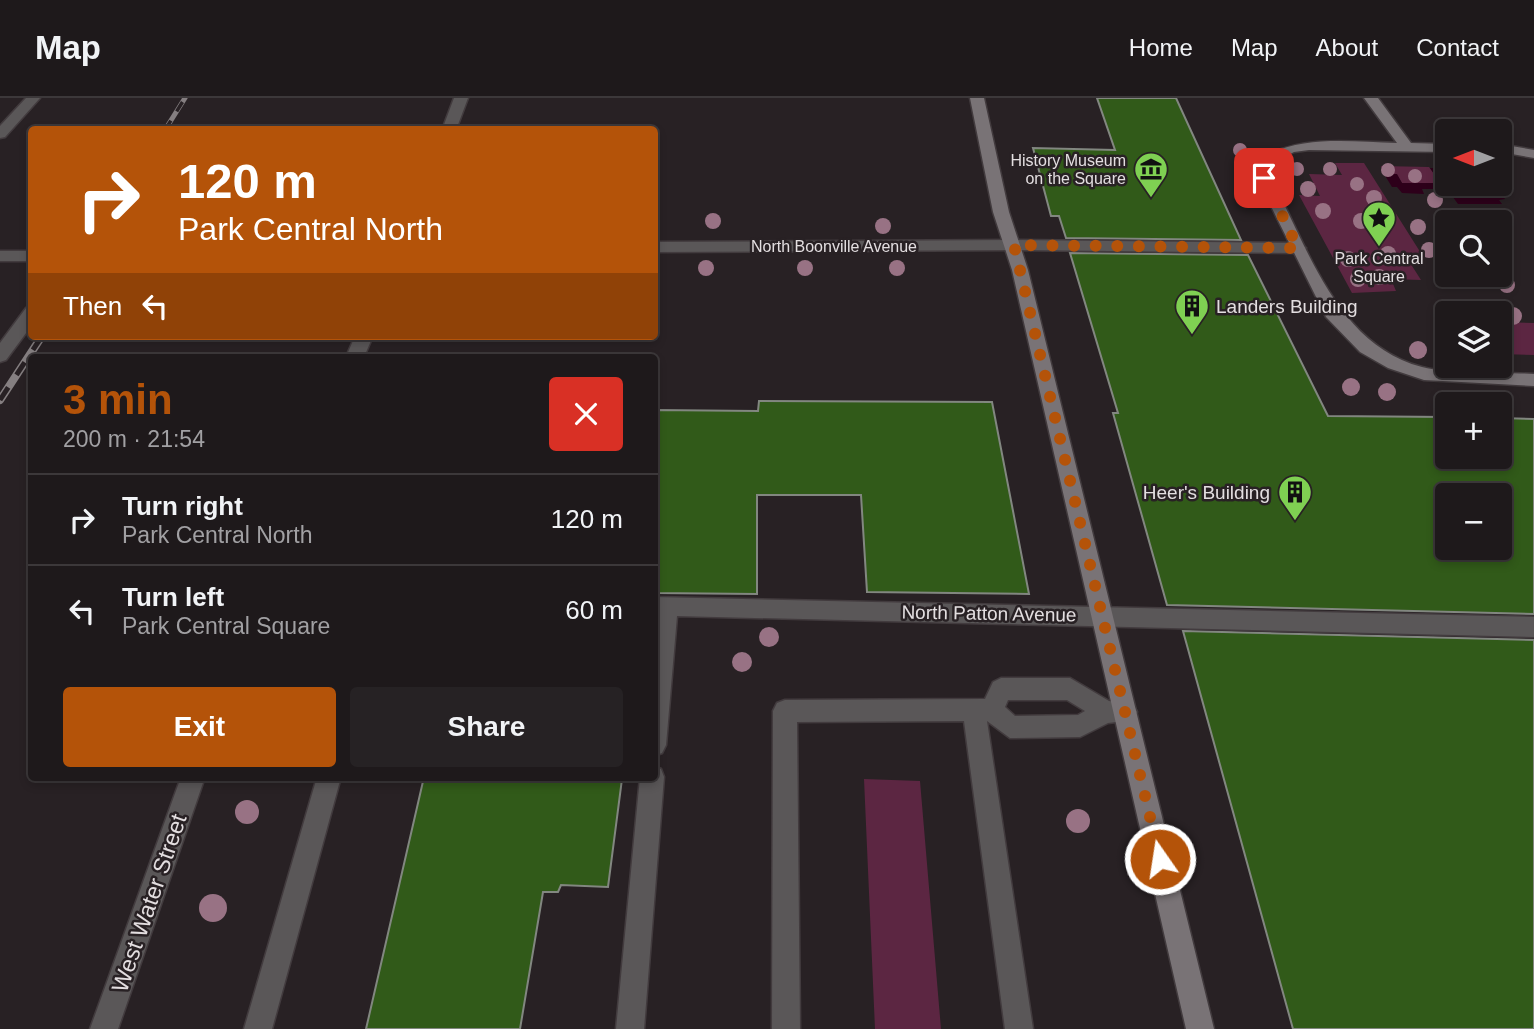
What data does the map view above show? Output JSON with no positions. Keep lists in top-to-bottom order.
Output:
{
  "streets": {
    "street": ["North Boonville Avenue", "North Patton Avenue", "West Water Street"]
  },
  "places": {
    "museum": ["History Museum on the Square"],
    "place": ["Park Central Square"],
    "building": ["Landers Building", "Heer's Building"]
  },
  "north": "left",
  "page": {
    "header": "Map",
    "nav": [
      "Home",
      "Map",
      "About",
      "Contact"
    ],
    "map_buttons": ["+", "−"],
    "turn": ["120 m", "Park Central North"],
    "then": "Then",
    "heading": ["3 min", "200 m · 21:54"],
    "list": [
      {
        "name": "Turn right",
        "note": "Park Central North",
        "value": "120 m"
      },
      {
        "name": "Turn left",
        "note": "Park Central Square",
        "value": "60 m"
      }
    ],
    "buttons": ["Exit", "Share"]
  }
}
